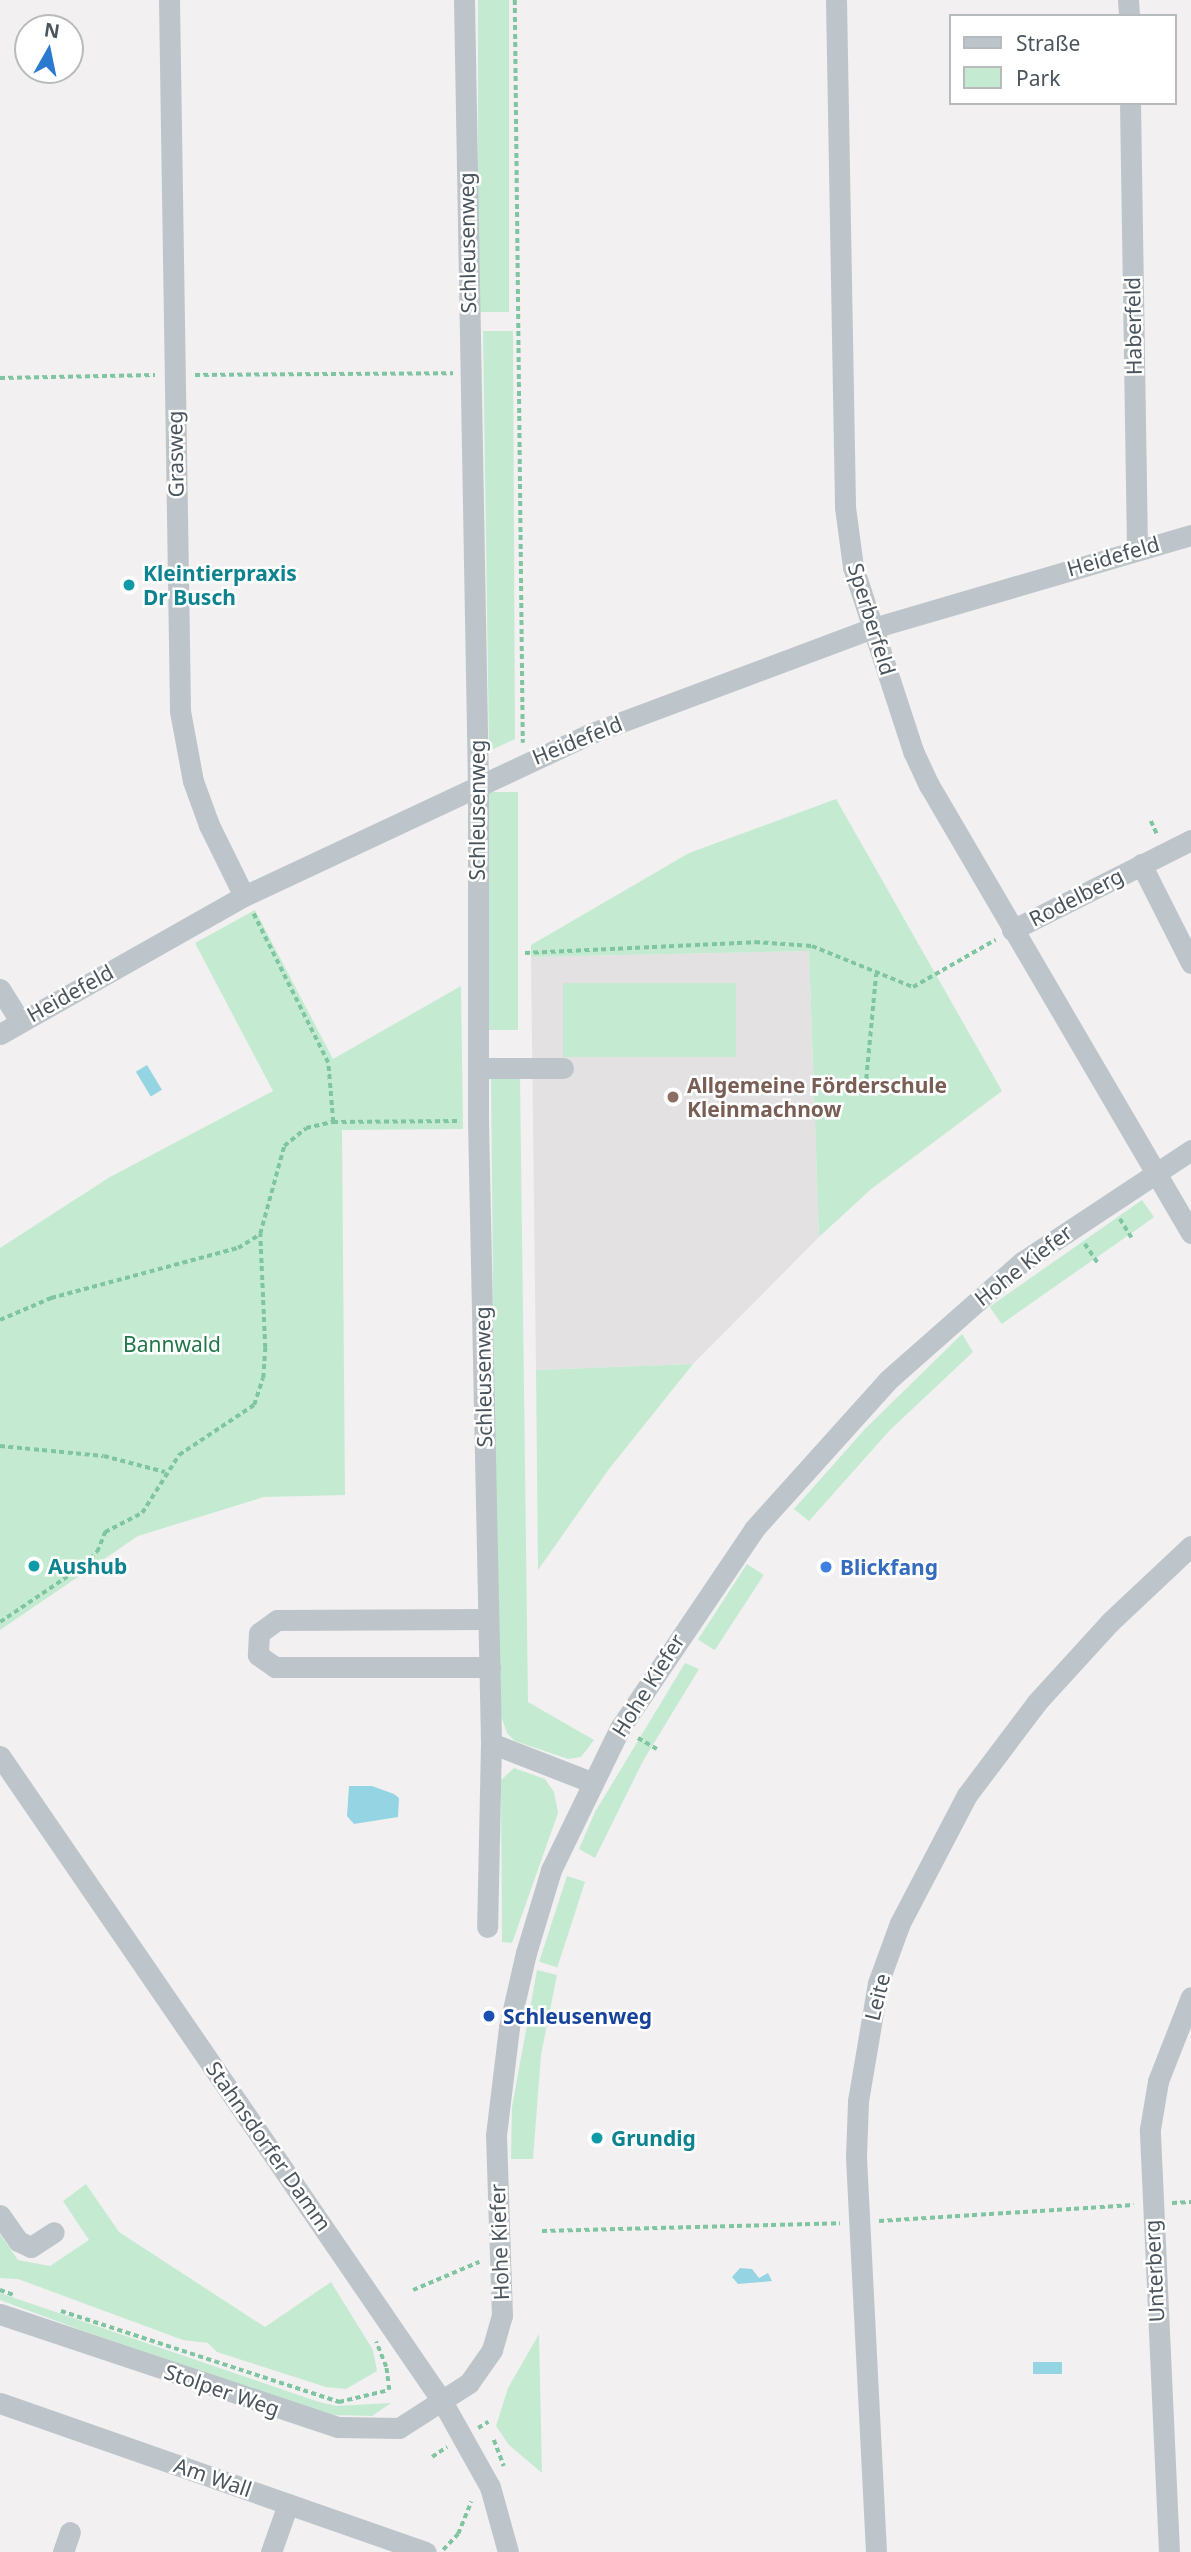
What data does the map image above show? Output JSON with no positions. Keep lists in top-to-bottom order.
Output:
{
  "streets": {
    "street": [
      "Schleusenweg",
      "Haberfeld",
      "Grasweg",
      "Heidefeld",
      "Sperberfeld",
      "Rodelberg",
      "Hohe Kiefer",
      "Leite",
      "Stahnsdorfer Damm",
      "Unterberg",
      "Stolper Weg",
      "Am Wall"
    ]
  },
  "crossings": [
    ["Schleusenweg", "Heidefeld"],
    ["Haberfeld", "Heidefeld"],
    ["Grasweg", "Heidefeld"],
    ["Heidefeld", "Sperberfeld"],
    ["Sperberfeld", "Rodelberg"],
    ["Sperberfeld", "Hohe Kiefer"],
    ["Hohe Kiefer", "Stahnsdorfer Damm"],
    ["Hohe Kiefer", "Stolper Weg"],
    ["Stahnsdorfer Damm", "Stolper Weg"]
  ],
  "parks": ["Bannwald"],
  "places": [
    "Kleintierpraxis Dr Busch",
    "Allgemeine Förderschule Kleinmachnow",
    "Aushub",
    "Blickfang",
    "Schleusenweg",
    "Grundig"
  ],
  "legend": ["Straße", "Park"],
  "north": "top"
}
